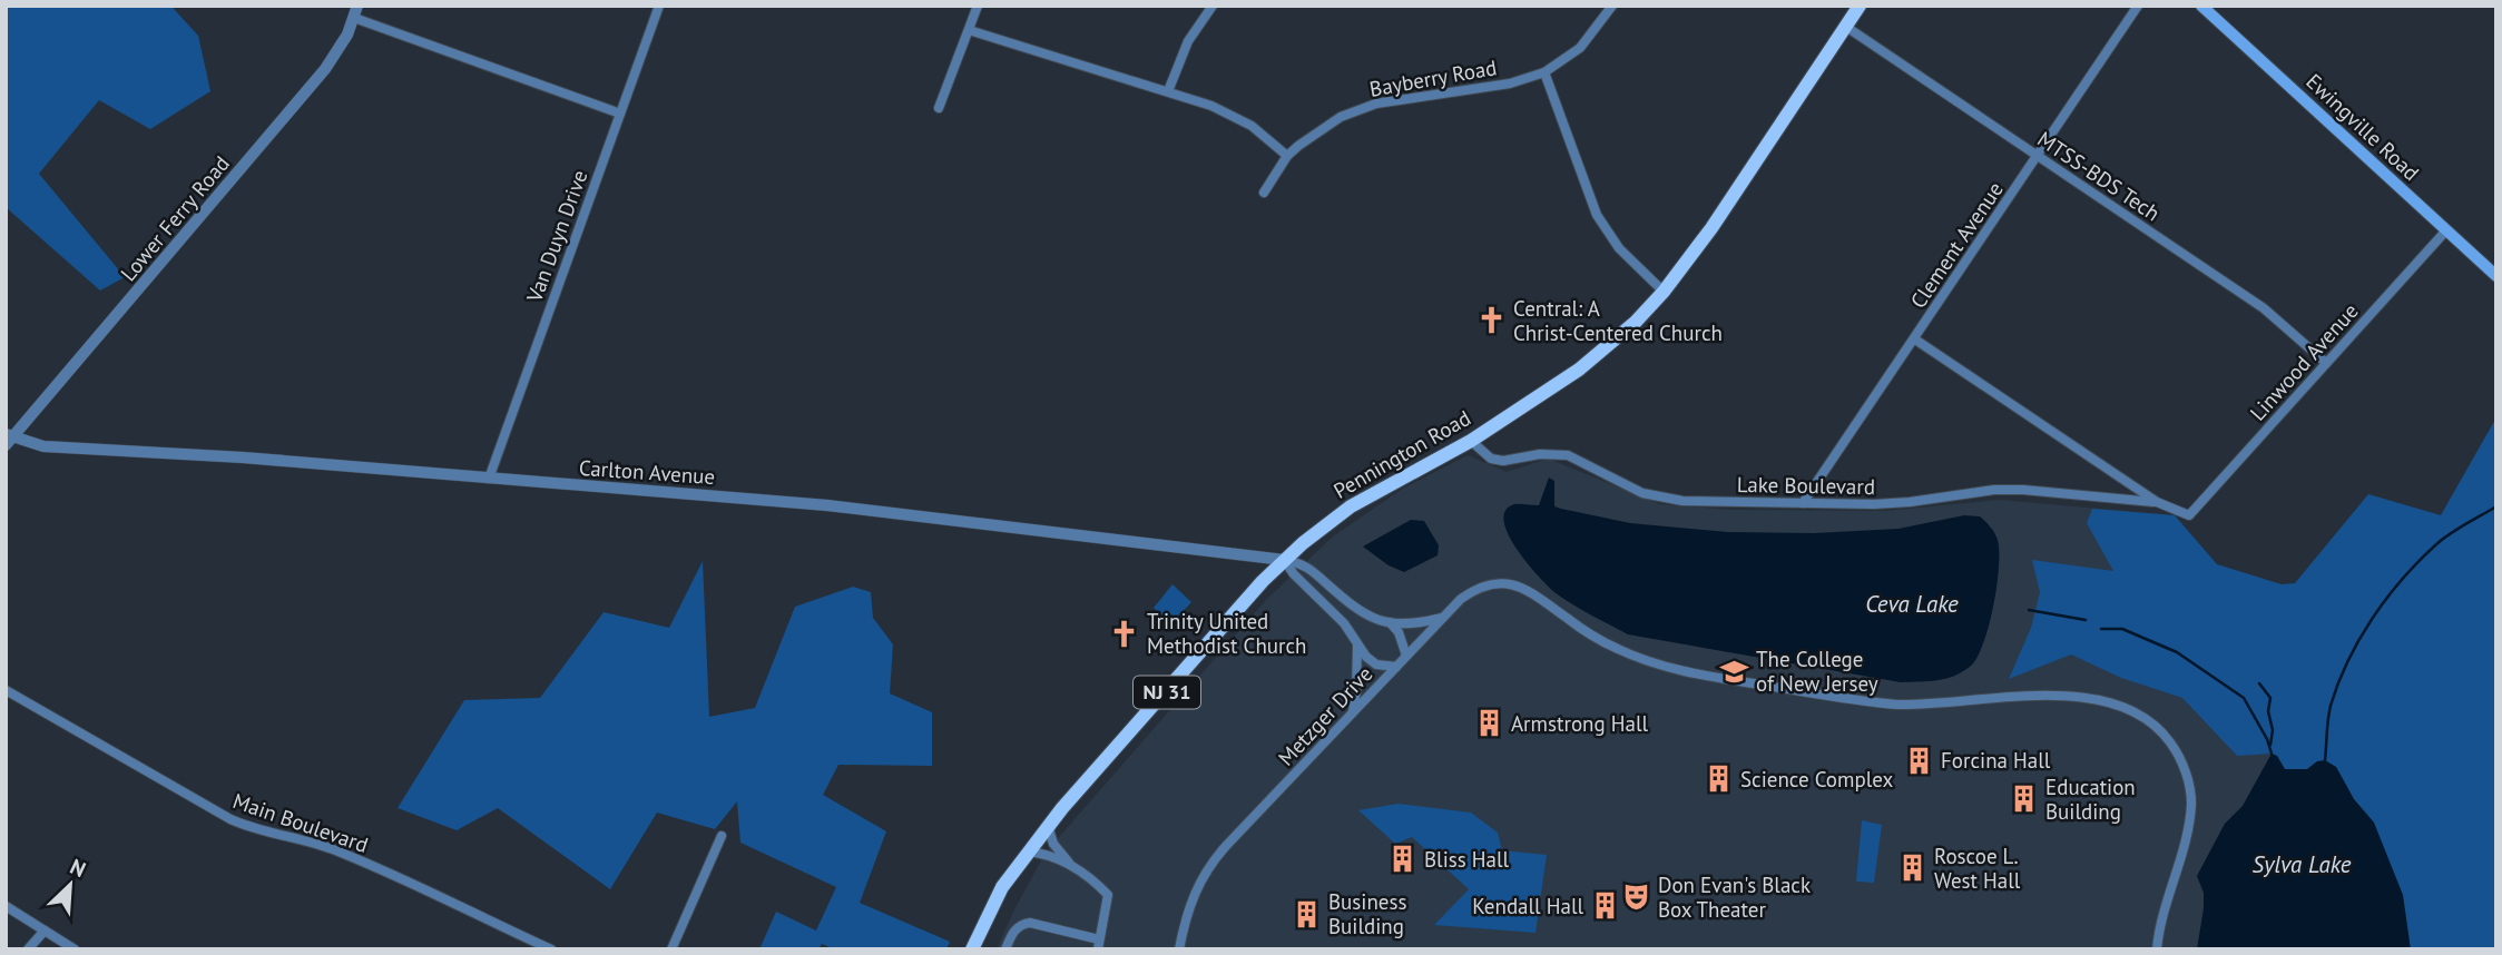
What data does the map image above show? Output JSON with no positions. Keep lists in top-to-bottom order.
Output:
{
  "streets": {
    "main road": ["Ewingville Road", "Pennington Road", "NJ 31"],
    "street": [
      "Bayberry Road",
      "MTSS-BDS Tech",
      "Lower Ferry Road",
      "Van Duyn Drive",
      "Clement Avenue",
      "Linwood Avenue",
      "Carlton Avenue",
      "Lake Boulevard",
      "Metzger Drive",
      "Main Boulevard"
    ]
  },
  "crossings": [
    ["Ewingville Road", "Linwood Avenue"],
    ["MTSS-BDS Tech", "Clement Avenue"],
    ["MTSS-BDS Tech", "Linwood Avenue"],
    ["MTSS-BDS Tech", "Pennington Road"],
    ["Lower Ferry Road", "Carlton Avenue"],
    ["Van Duyn Drive", "Carlton Avenue"],
    ["Clement Avenue", "Lake Boulevard"],
    ["Linwood Avenue", "Lake Boulevard"],
    ["Pennington Road", "Carlton Avenue"],
    ["Pennington Road", "Lake Boulevard"]
  ],
  "water": ["Ceva Lake", "Sylva Lake"],
  "places": {
    "church": ["Central: A Christ-Centered Church", "Trinity United Methodist Church"],
    "school or university": ["The College of New Jersey"],
    "building": [
      "Armstrong Hall",
      "Forcina Hall",
      "Science Complex",
      "Education Building",
      "Bliss Hall",
      "Roscoe L. West Hall",
      "Kendall Hall",
      "Business Building"
    ],
    "theatre": ["Don Evan's Black Box Theater"]
  },
  "north": "top right"
}
